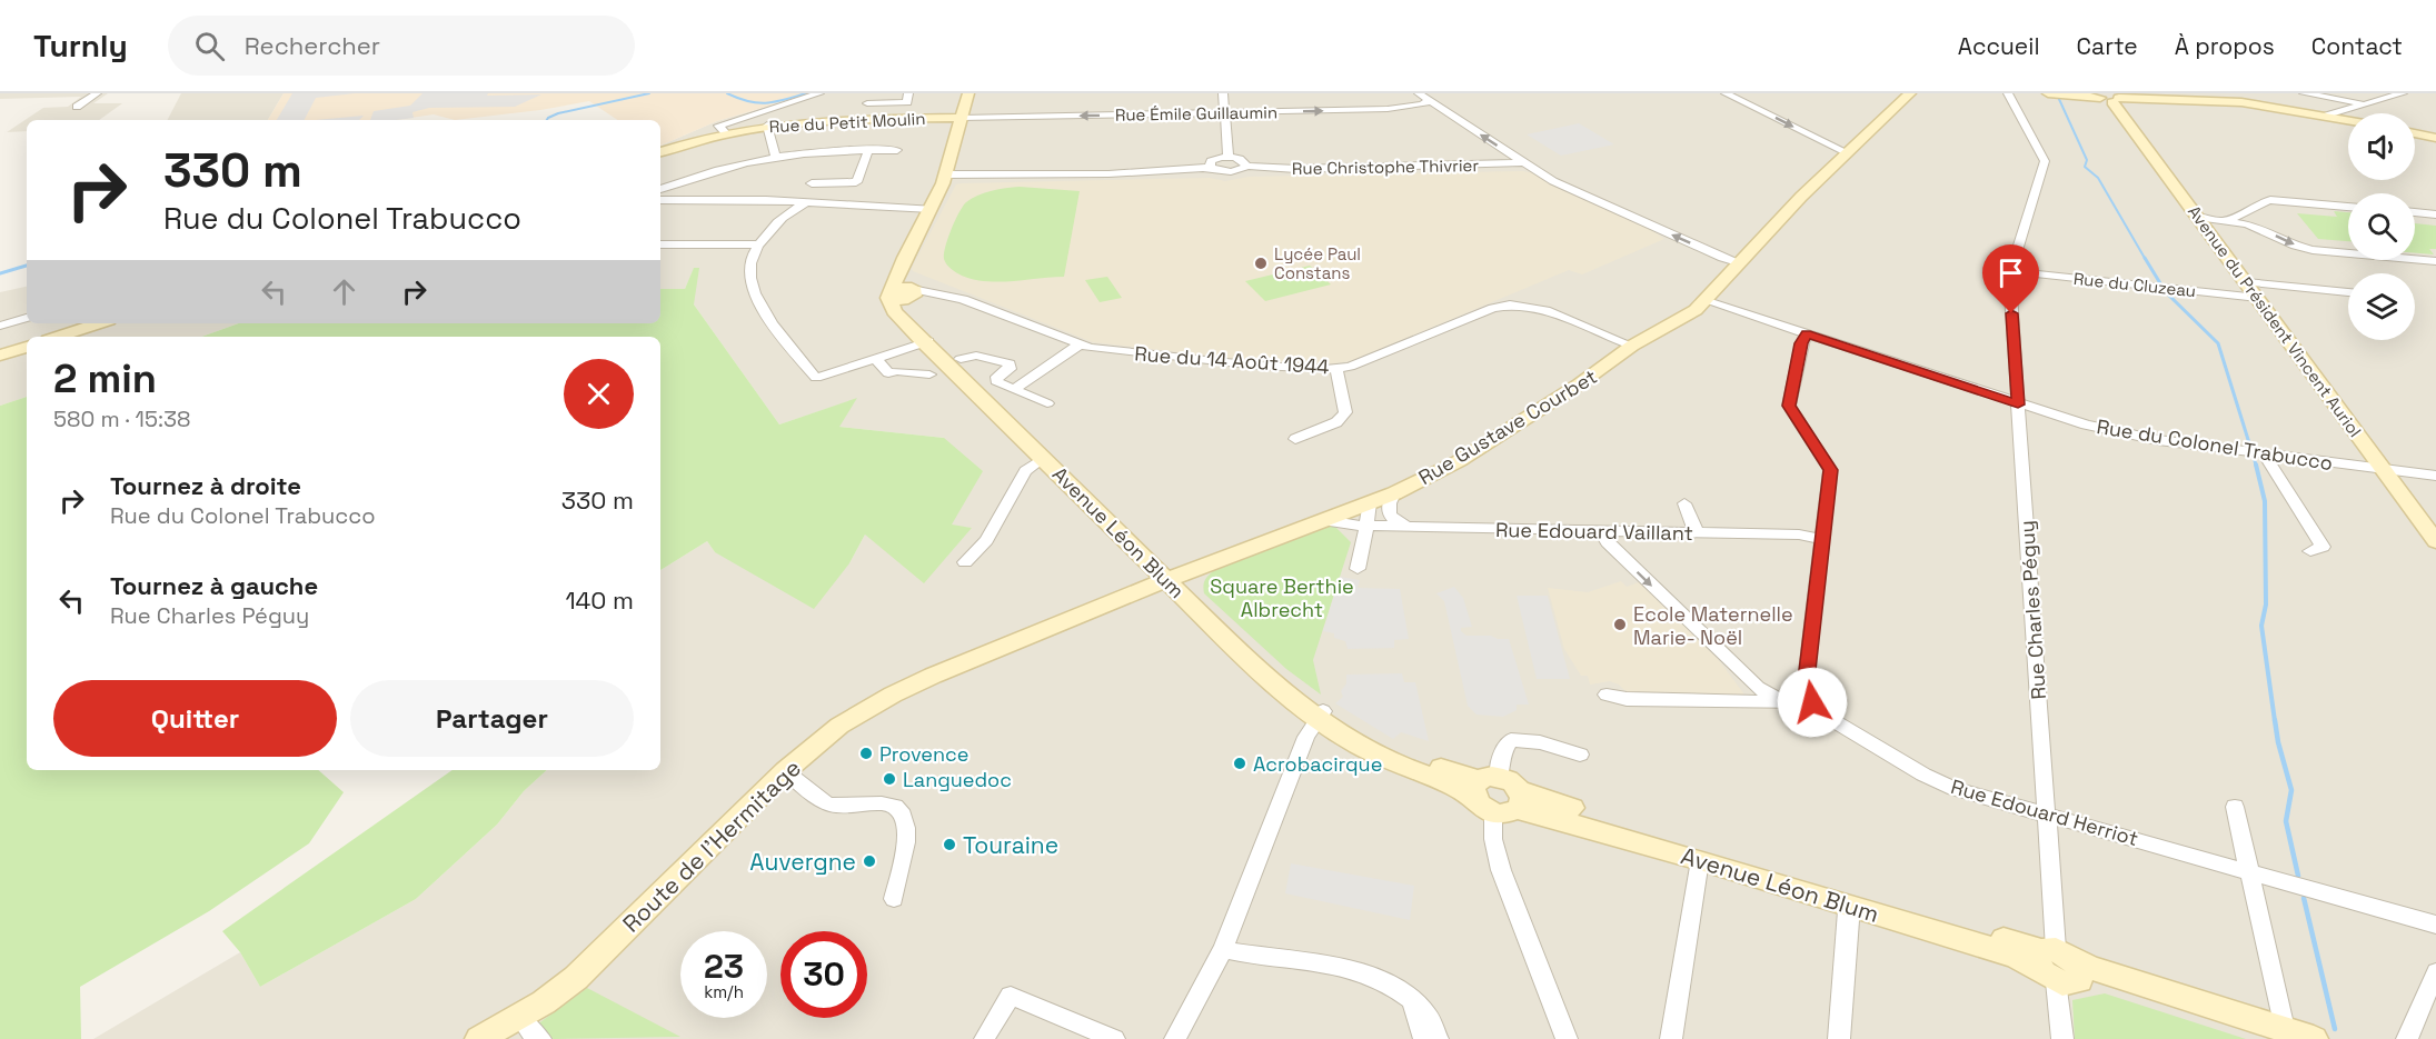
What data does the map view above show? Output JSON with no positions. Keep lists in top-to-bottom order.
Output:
{
  "streets": {
    "main road": [
      "Rue du Petit Moulin",
      "Avenue du Président Vincent Auriol",
      "Rue Gustave Courbet",
      "Avenue Léon Blum",
      "Route de l'Hermitage"
    ],
    "street": [
      "Rue Émile Guillaumin",
      "Rue Christophe Thivrier",
      "Rue du Cluzeau",
      "Rue du 14 Août 1944",
      "Rue du Colonel Trabucco",
      "Rue Edouard Vaillant",
      "Rue Charles Péguy",
      "Rue Edouard Herriot"
    ]
  },
  "crossings": [
    ["Rue Émile Guillaumin", "Rue du Petit Moulin"],
    ["Rue du Cluzeau", "Avenue du Président Vincent Auriol"],
    ["Rue du Cluzeau", "Rue Charles Péguy"],
    ["Avenue du Président Vincent Auriol", "Rue du Colonel Trabucco"],
    ["Rue du 14 Août 1944", "Rue Gustave Courbet"],
    ["Rue du 14 Août 1944", "Avenue Léon Blum"],
    ["Rue Gustave Courbet", "Rue du Colonel Trabucco"],
    ["Rue Gustave Courbet", "Rue Edouard Vaillant"],
    ["Rue Gustave Courbet", "Avenue Léon Blum"],
    ["Rue Gustave Courbet", "Route de l'Hermitage"],
    ["Rue du Colonel Trabucco", "Rue Charles Péguy"],
    ["Avenue Léon Blum", "Rue Charles Péguy"],
    ["Rue Charles Péguy", "Rue Edouard Herriot"]
  ],
  "parks": ["Square Berthie Albrecht"],
  "places": [
    "Lycée Paul Constans",
    "Ecole Maternelle Marie- Noël",
    "Provence",
    "Acrobacirque",
    "Languedoc",
    "Touraine",
    "Auvergne"
  ],
  "page": {
    "header": "Turnly",
    "search": "Rechercher",
    "nav": [
      "Accueil",
      "Carte",
      "À propos",
      "Contact"
    ],
    "turn": ["330 m", "Rue du Colonel Trabucco"],
    "heading": ["2 min", "580 m · 15:38"],
    "list": [
      {
        "name": "Tournez à droite",
        "note": "Rue du Colonel Trabucco",
        "value": "330 m"
      },
      {
        "name": "Tournez à gauche",
        "note": "Rue Charles Péguy",
        "value": "140 m"
      }
    ],
    "buttons": ["Quitter", "Partager"],
    "speed": "23 km/h",
    "limit": "30"
  }
}
